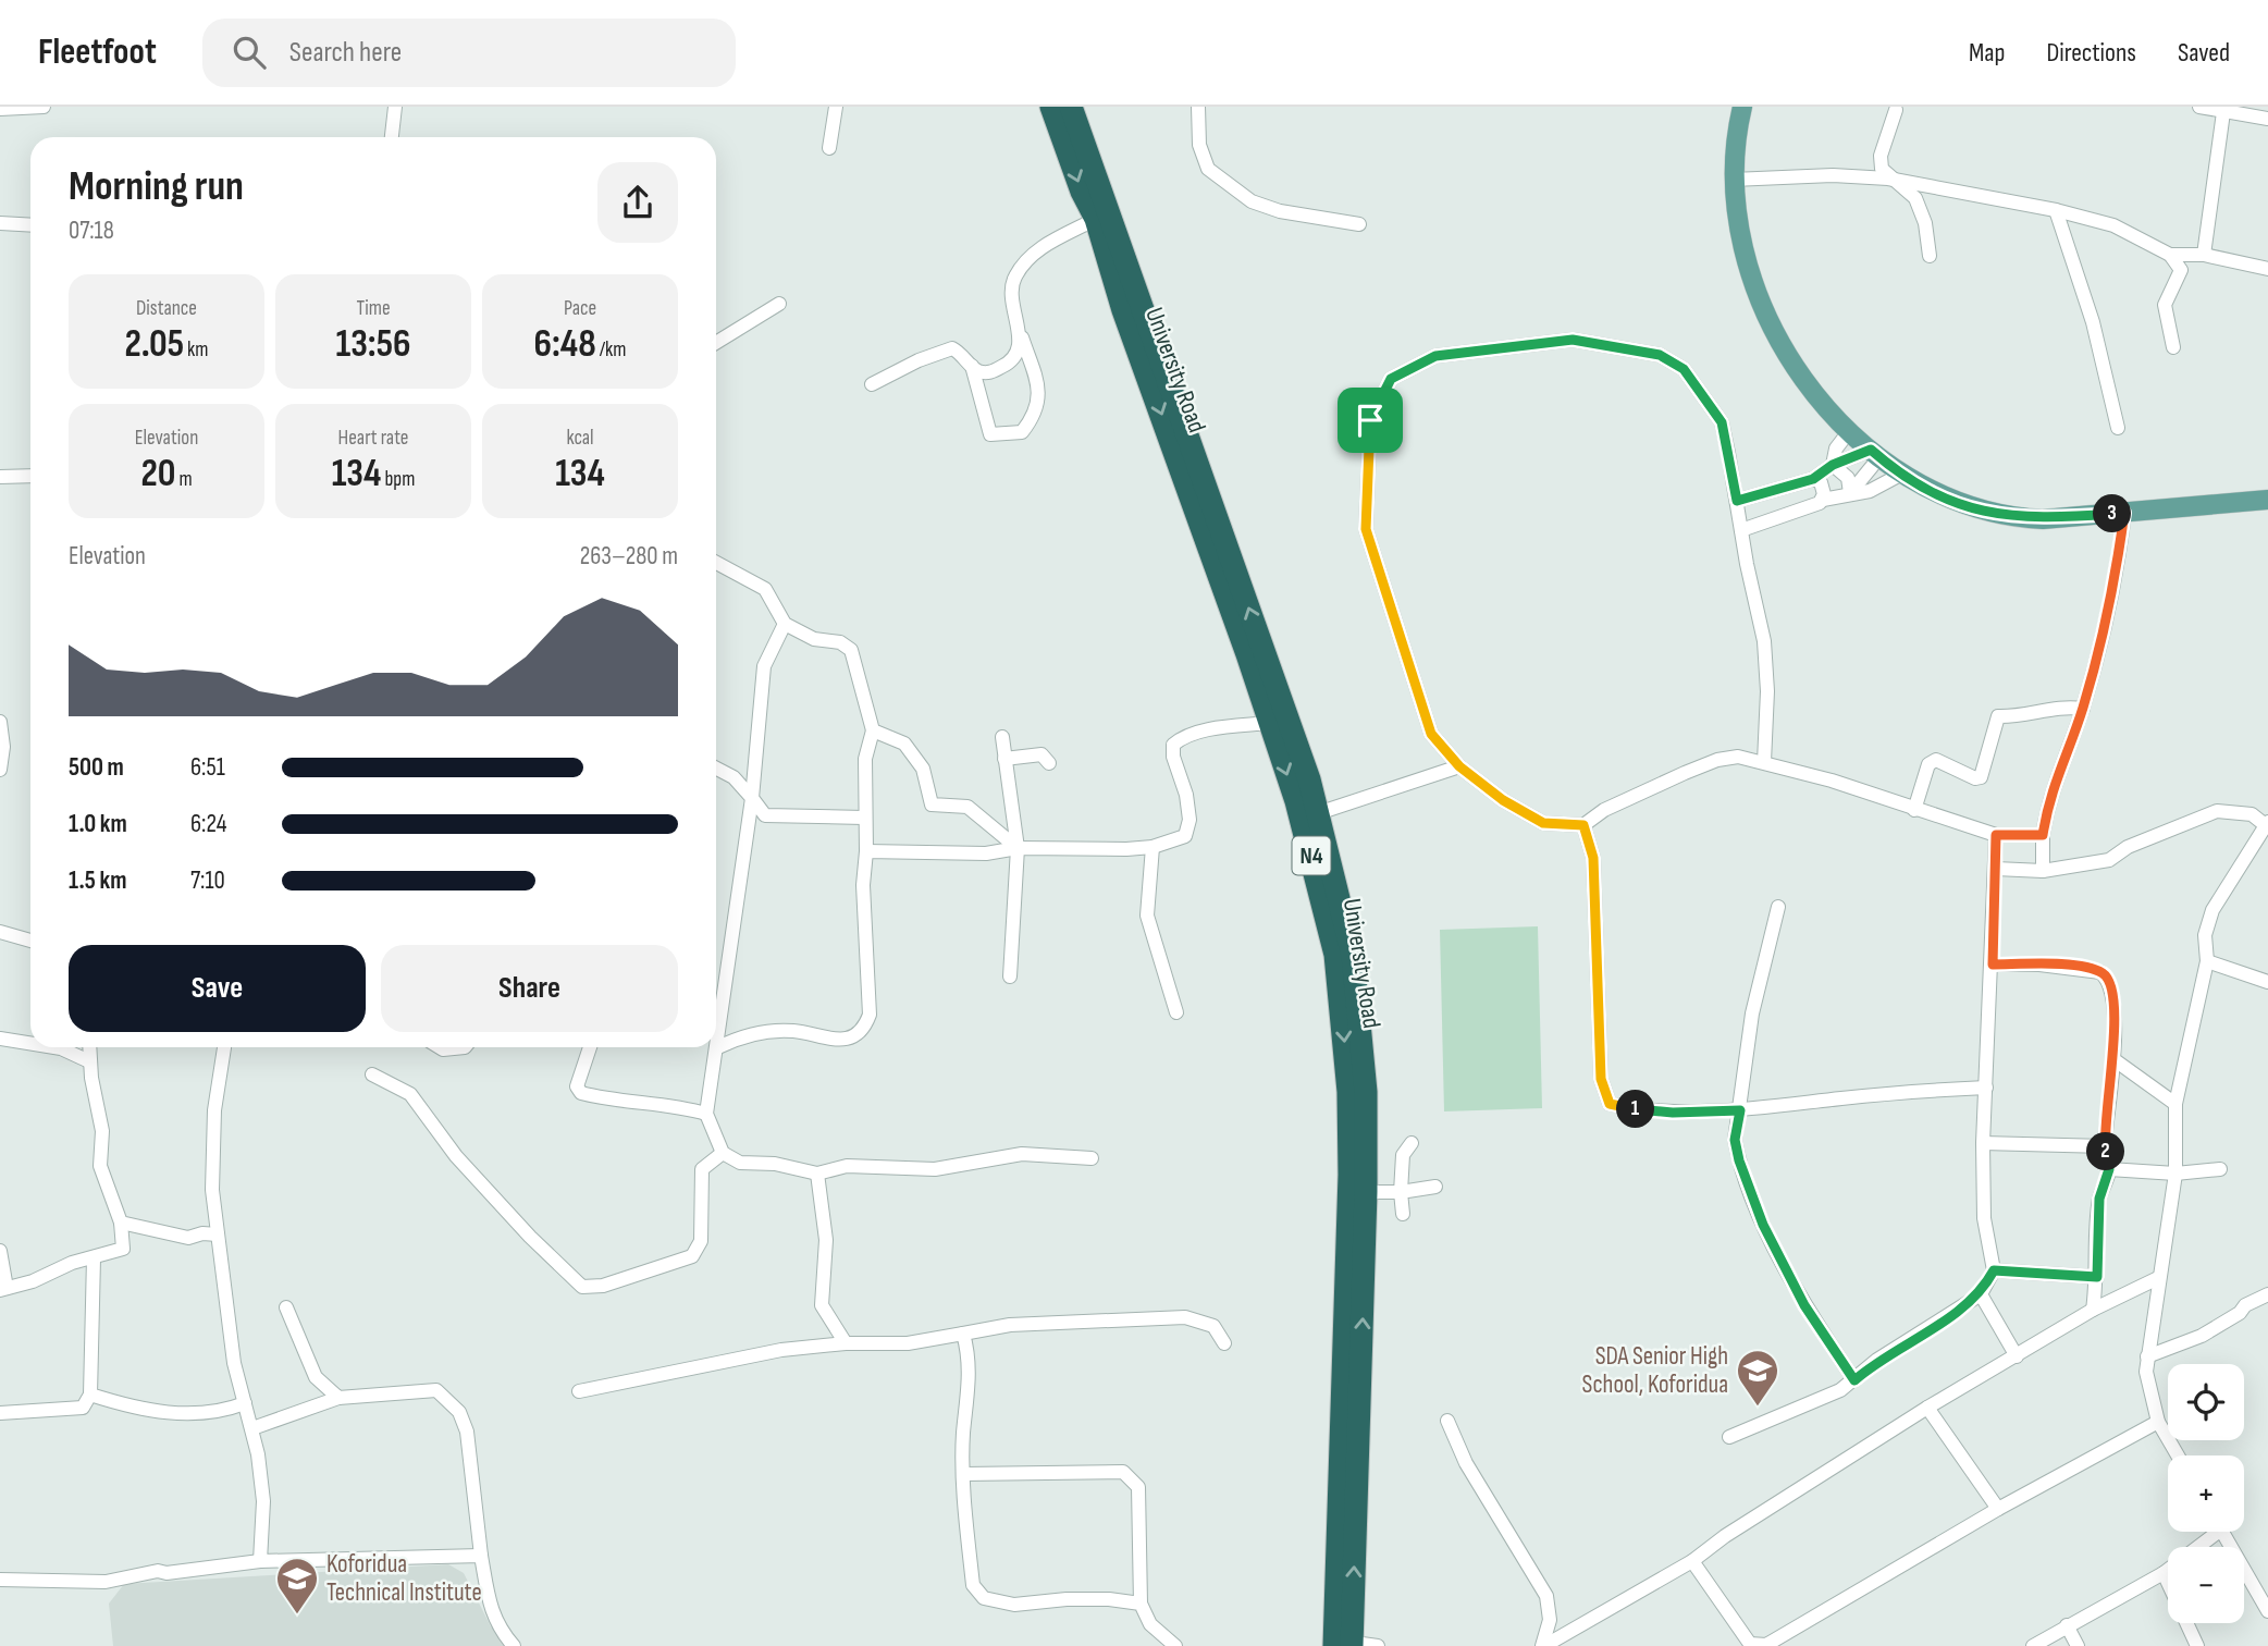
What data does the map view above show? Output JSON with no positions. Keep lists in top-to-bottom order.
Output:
{
  "streets": {
    "highway": ["University Road", "N4"]
  },
  "places": {
    "school or university": ["SDA Senior High School, Koforidua", "Koforidua Technical Institute"]
  },
  "page": {
    "header": "Fleetfoot",
    "search": "Search here",
    "nav": ["Map", "Directions", "Saved"],
    "heading": ["Morning run", "07:18"],
    "stats": [
      ["Distance", "2.05 km"],
      ["Time", "13:56"],
      ["Pace", "6:48 /km"],
      ["Elevation", "20 m"],
      ["Heart rate", "134 bpm"],
      ["kcal", "134"]
    ],
    "pins": ["3", "1", "2"],
    "chart": ["Elevation", "263–280 m"],
    "list": [
      {
        "name": "500 m",
        "note": "6:51"
      },
      {
        "name": "1.0 km",
        "note": "6:24"
      },
      {
        "name": "1.5 km",
        "note": "7:10"
      }
    ],
    "buttons": ["Save", "Share"],
    "map_buttons": ["+", "−"]
  }
}
